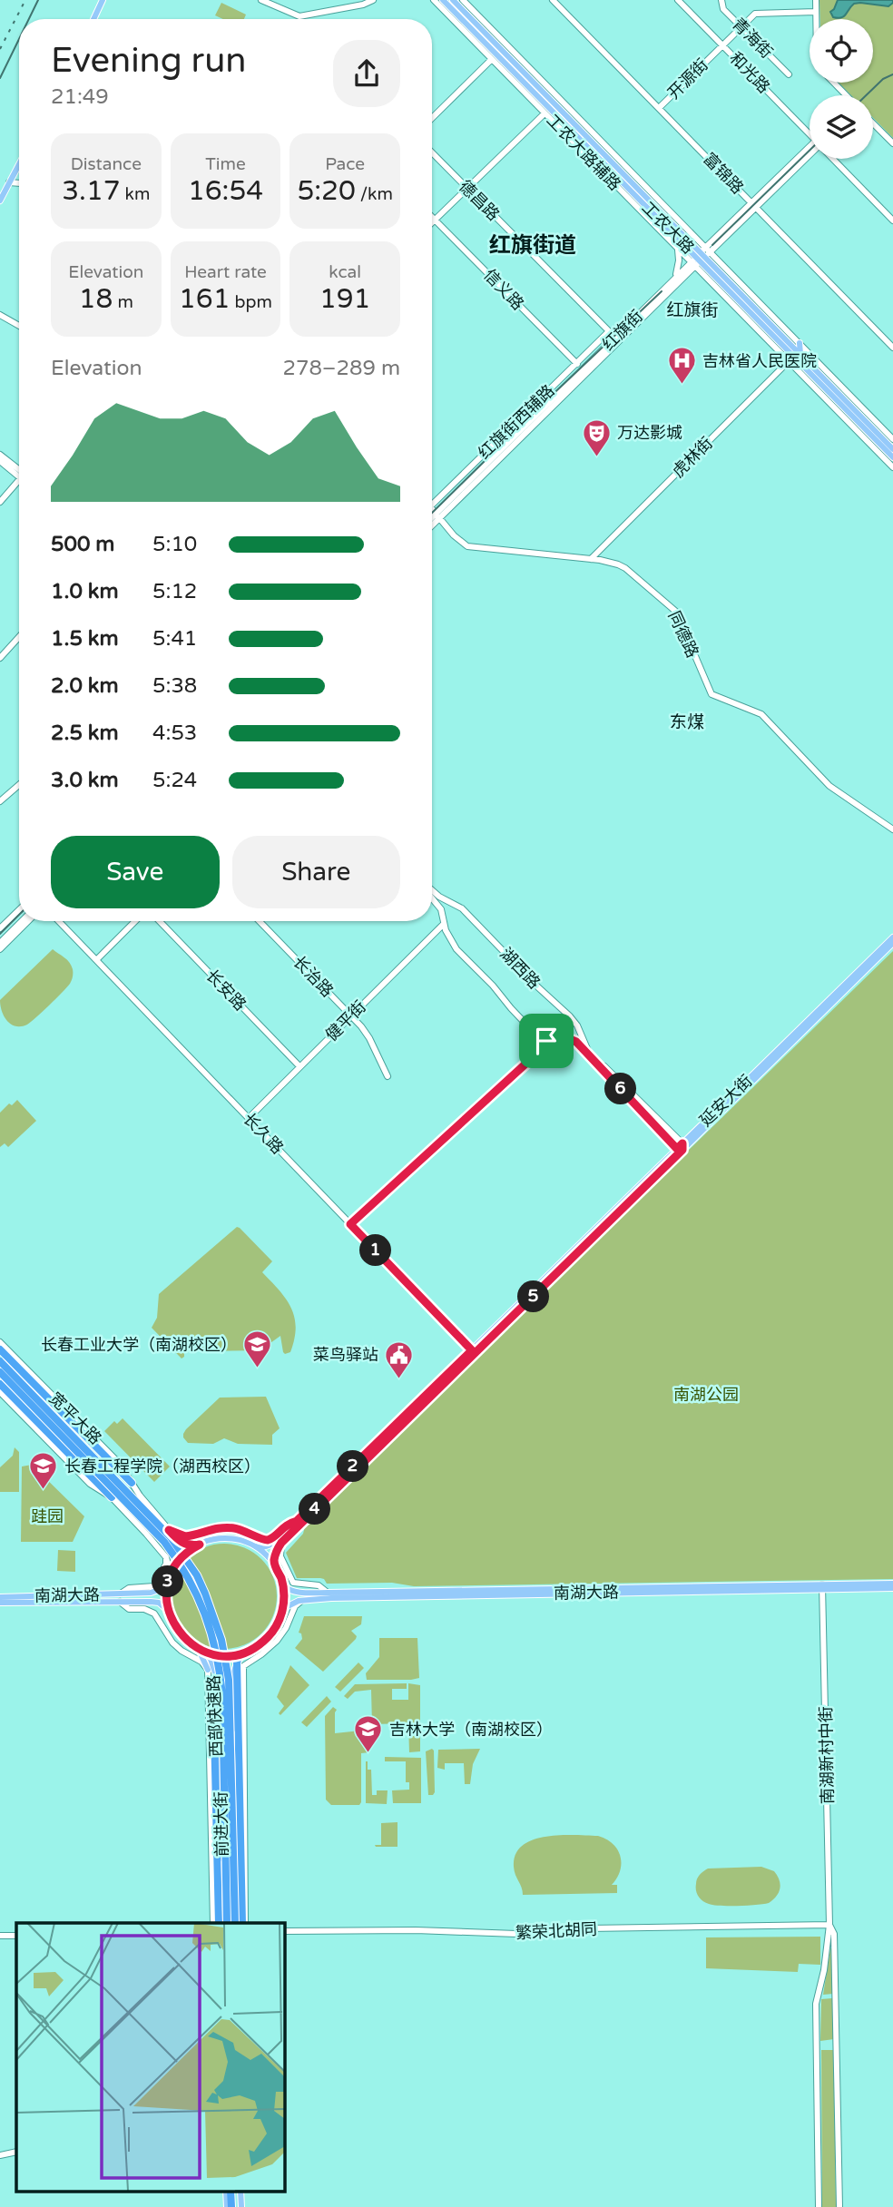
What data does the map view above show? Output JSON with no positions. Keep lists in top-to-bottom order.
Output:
{
  "streets": {
    "highway": ["西部快速路"],
    "main road": [
      "工农大路",
      "延安大街",
      "南湖大路",
      "前进大街"
    ],
    "street": [
      "青海街",
      "和光路",
      "开源街",
      "工农大路辅路",
      "富锦路",
      "德昌路",
      "信义路",
      "红旗街",
      "红旗街西辅路",
      "虎林街",
      "同德路",
      "湖西路",
      "长治路",
      "长安路",
      "健平街",
      "长久路",
      "宽平大路",
      "南湖新村中街",
      "繁荣北胡同"
    ]
  },
  "crossings": [
    ["青海街", "开源街"],
    ["和光路", "开源街"],
    ["开源街", "富锦路"],
    ["工农大路辅路", "工农大路"],
    ["工农大路辅路", "红旗街"],
    ["工农大路辅路", "虎林街"],
    ["富锦路", "红旗街"],
    ["德昌路", "红旗街"],
    ["德昌路", "红旗街西辅路"],
    ["工农大路", "红旗街"],
    ["工农大路", "虎林街"],
    ["信义路", "红旗街"],
    ["信义路", "红旗街西辅路"],
    ["红旗街", "同德路"],
    ["虎林街", "同德路"],
    ["湖西路", "健平街"],
    ["湖西路", "延安大街"],
    ["长治路", "健平街"],
    ["长安路", "健平街"],
    ["健平街", "长久路"],
    ["延安大街", "长久路"],
    ["延安大街", "宽平大路"],
    ["延安大街", "南湖大路"],
    ["延安大街", "前进大街"],
    ["宽平大路", "南湖大路"],
    ["宽平大路", "前进大街"],
    ["南湖大路", "南湖新村中街"],
    ["南湖大路", "前进大街"],
    ["南湖新村中街", "繁荣北胡同"]
  ],
  "districts": ["红旗街道", "红旗街", "东煤"],
  "parks": ["南湖公园", "跬园"],
  "places": {
    "hospital": ["吉林省人民医院"],
    "theatre": ["万达影城"],
    "school or university": ["长春工业大学（南湖校区）", "长春工程学院（湖西校区）", "吉林大学（南湖校区）"],
    "public building": ["菜鸟驿站"]
  },
  "page": {
    "heading": ["Evening run", "21:49"],
    "stats": [
      ["Distance", "3.17 km"],
      ["Time", "16:54"],
      ["Pace", "5:20 /km"],
      ["Elevation", "18 m"],
      ["Heart rate", "161 bpm"],
      ["kcal", "191"]
    ],
    "chart": ["Elevation", "278–289 m"],
    "list": [
      {
        "name": "500 m",
        "note": "5:10"
      },
      {
        "name": "1.0 km",
        "note": "5:12"
      },
      {
        "name": "1.5 km",
        "note": "5:41"
      },
      {
        "name": "2.0 km",
        "note": "5:38"
      },
      {
        "name": "2.5 km",
        "note": "4:53"
      },
      {
        "name": "3.0 km",
        "note": "5:24"
      }
    ],
    "buttons": ["Save", "Share"],
    "pins": [
      "6",
      "1",
      "5",
      "2",
      "4",
      "3"
    ]
  }
}
